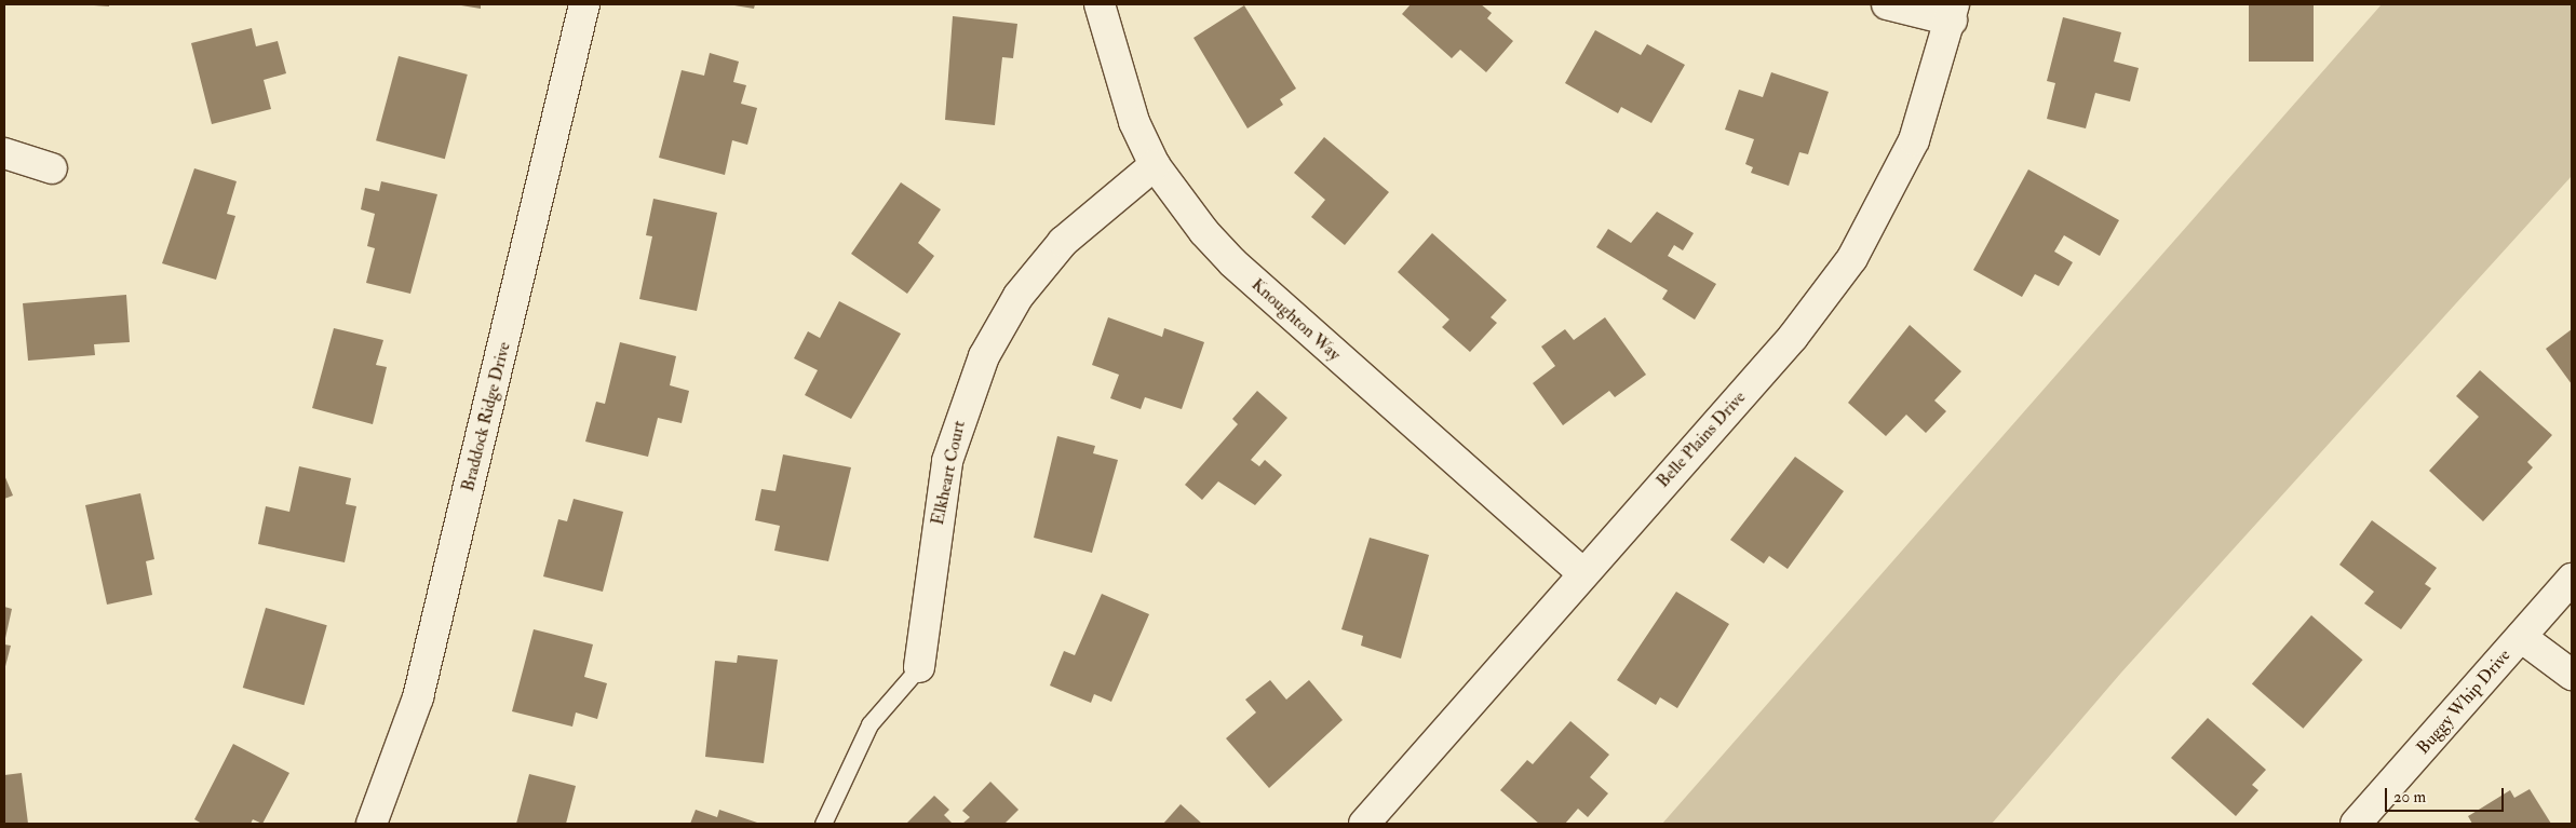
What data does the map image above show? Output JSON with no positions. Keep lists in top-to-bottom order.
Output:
{
  "streets": {
    "street": [
      "Knoughton Way",
      "Braddock Ridge Drive",
      "Belle Plains Drive",
      "Elkheart Court",
      "Buggy Whip Drive"
    ]
  },
  "crossings": [
    ["Knoughton Way", "Belle Plains Drive"],
    ["Knoughton Way", "Elkheart Court"]
  ],
  "scale_bar": "20 m"
}
